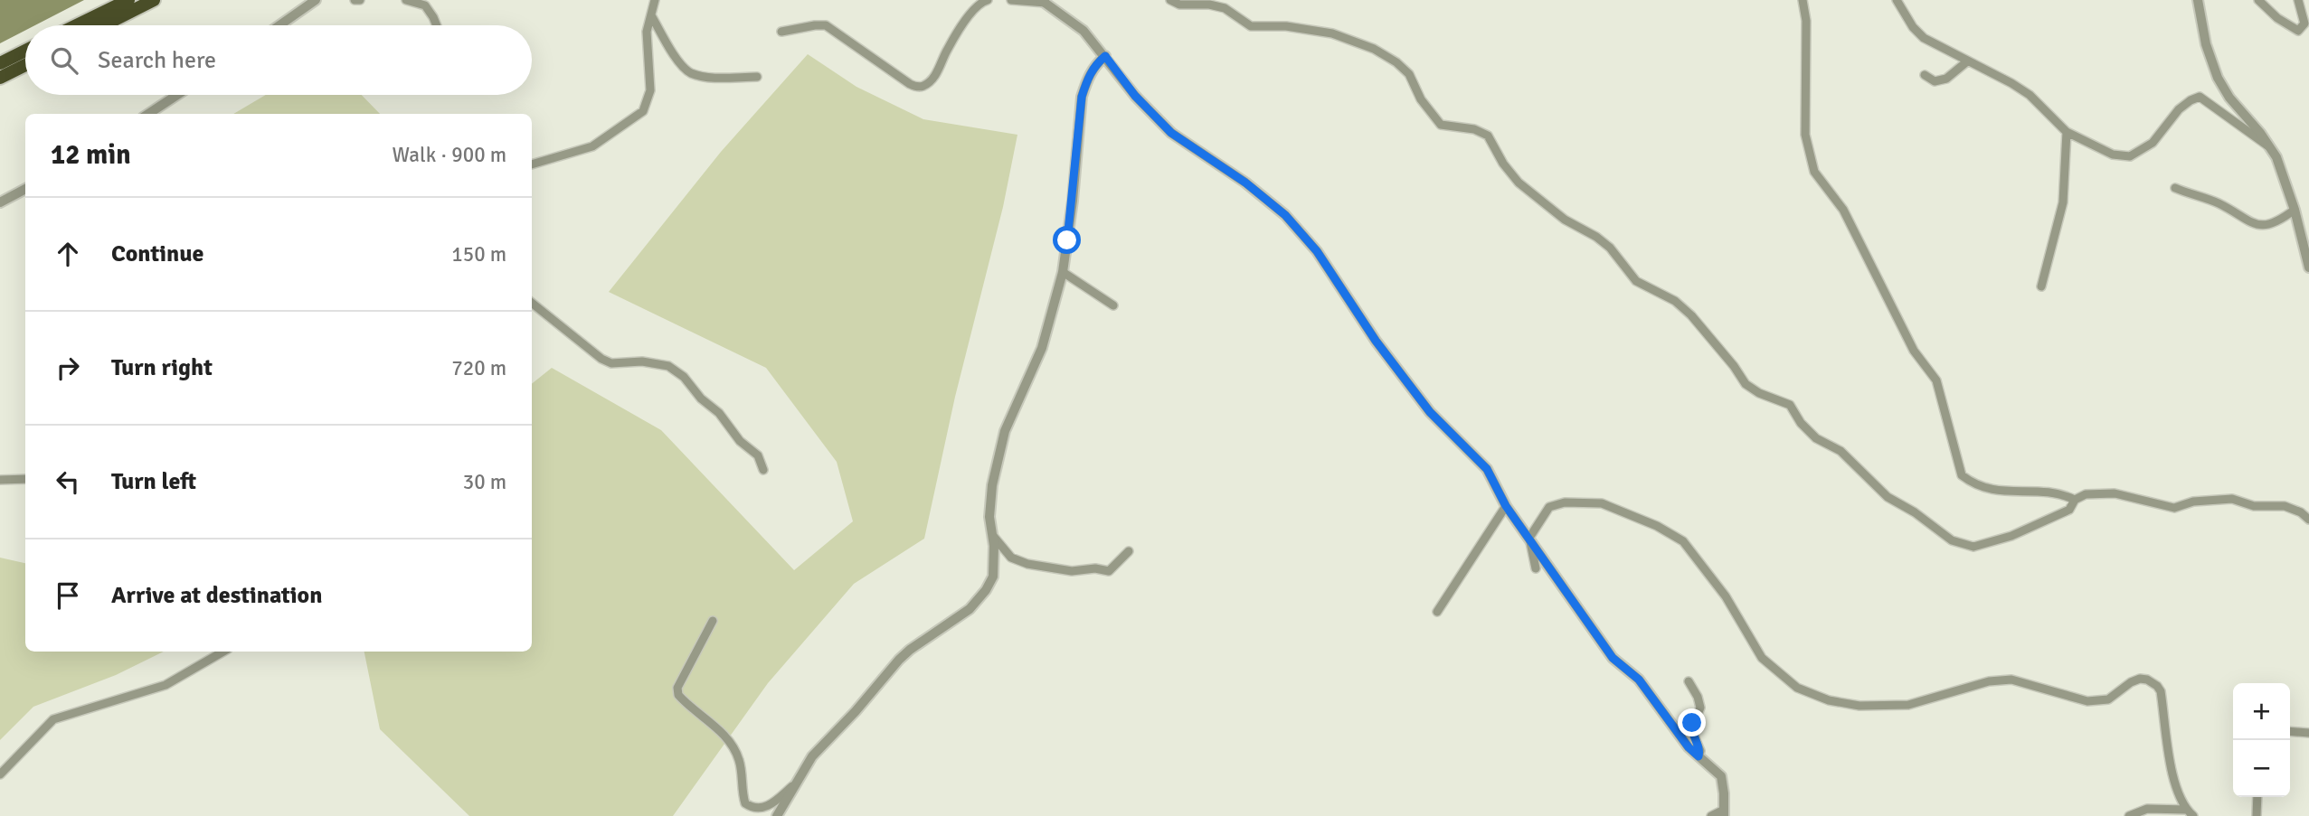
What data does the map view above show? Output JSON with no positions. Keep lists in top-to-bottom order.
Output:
{
  "page": {
    "search": "Search here",
    "heading": ["12 min", "Walk · 900 m"],
    "list": [
      ["Continue", "150 m"],
      ["Turn right", "720 m"],
      ["Turn left", "30 m"],
      "Arrive at destination"
    ],
    "map_buttons": ["+", "−"]
  }
}
